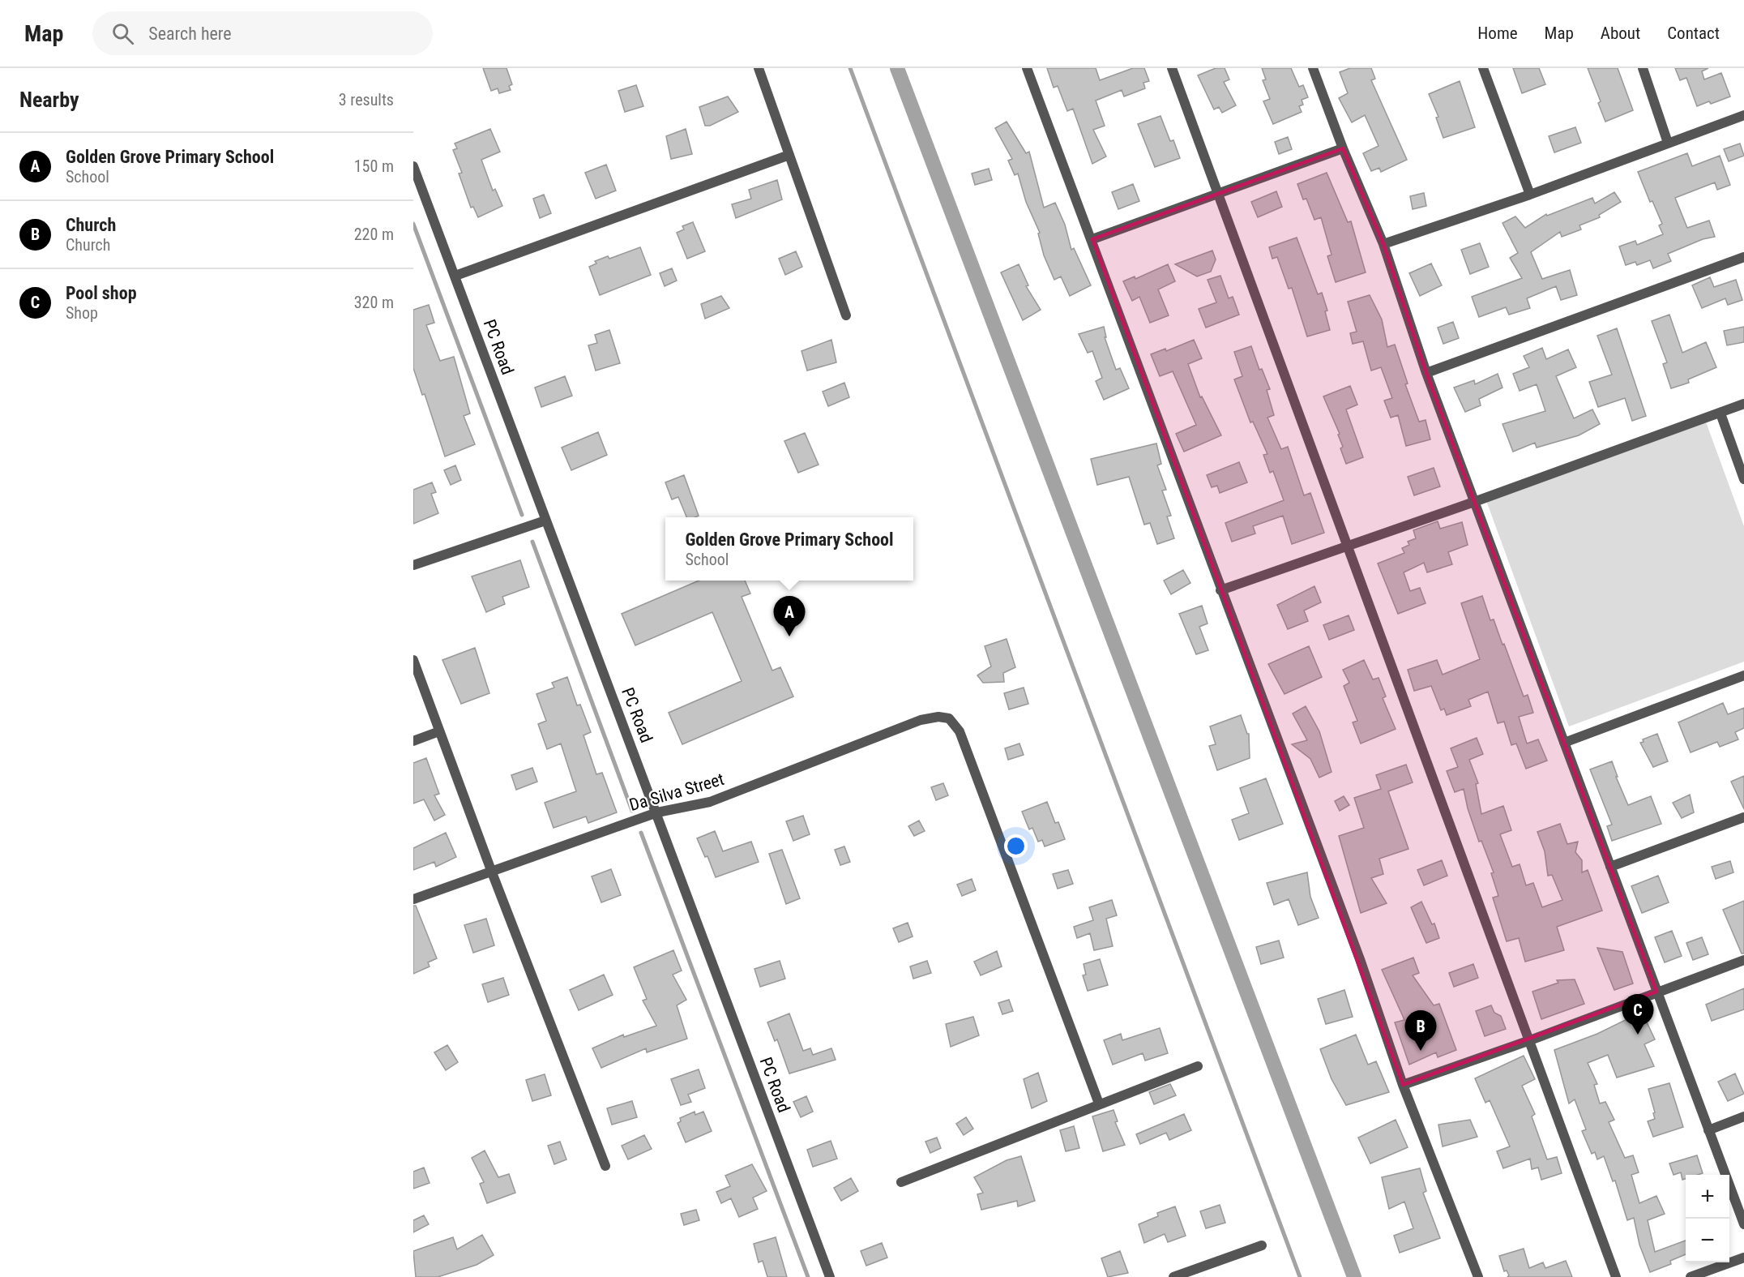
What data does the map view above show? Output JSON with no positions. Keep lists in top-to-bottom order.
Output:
{
  "streets": {
    "street": ["PC Road", "Da Silva Street"]
  },
  "crossings": [
    ["PC Road", "Da Silva Street"]
  ],
  "page": {
    "header": "Map",
    "search": "Search here",
    "nav": [
      "Home",
      "Map",
      "About",
      "Contact"
    ],
    "heading": ["Nearby", "3 results"],
    "list": [
      {
        "mark": "A",
        "name": "Golden Grove Primary School",
        "note": "School",
        "value": "150 m"
      },
      {
        "mark": "B",
        "name": "Church",
        "note": "Church",
        "value": "220 m"
      },
      {
        "mark": "C",
        "name": "Pool shop",
        "note": "Shop",
        "value": "320 m"
      }
    ],
    "popup": ["Golden Grove Primary School", "School"],
    "pins": ["A", "C", "B"],
    "map_buttons": ["+", "−"]
  }
}
